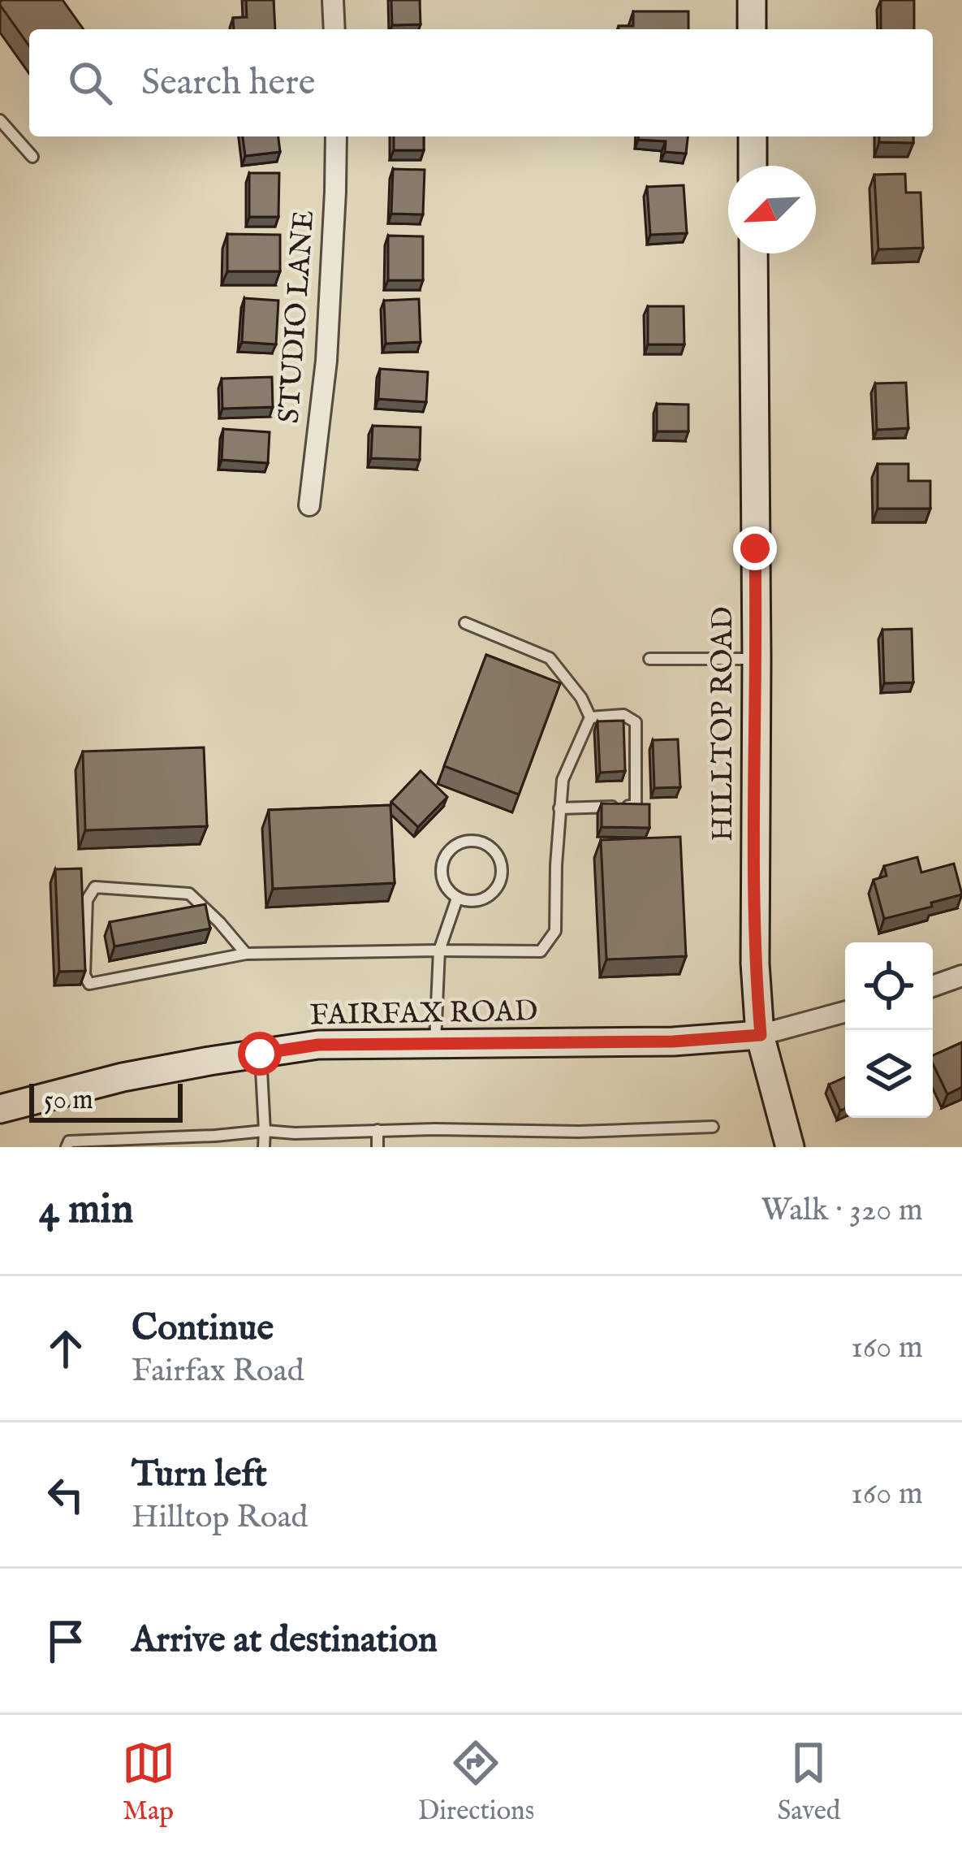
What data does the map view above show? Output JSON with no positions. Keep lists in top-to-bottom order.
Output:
{
  "streets": {
    "main road": ["HILLTOP ROAD", "FAIRFAX ROAD"],
    "street": ["STUDIO LANE"]
  },
  "crossings": [
    ["HILLTOP ROAD", "FAIRFAX ROAD"]
  ],
  "scale_bar": "50 m",
  "north": "bottom left",
  "page": {
    "search": "Search here",
    "scale": "50 m",
    "heading": ["4 min", "Walk · 320 m"],
    "list": [
      ["Continue", "Fairfax Road", "160 m"],
      ["Turn left", "Hilltop Road", "160 m"],
      "Arrive at destination"
    ],
    "nav": ["Map", "Directions", "Saved"]
  }
}
